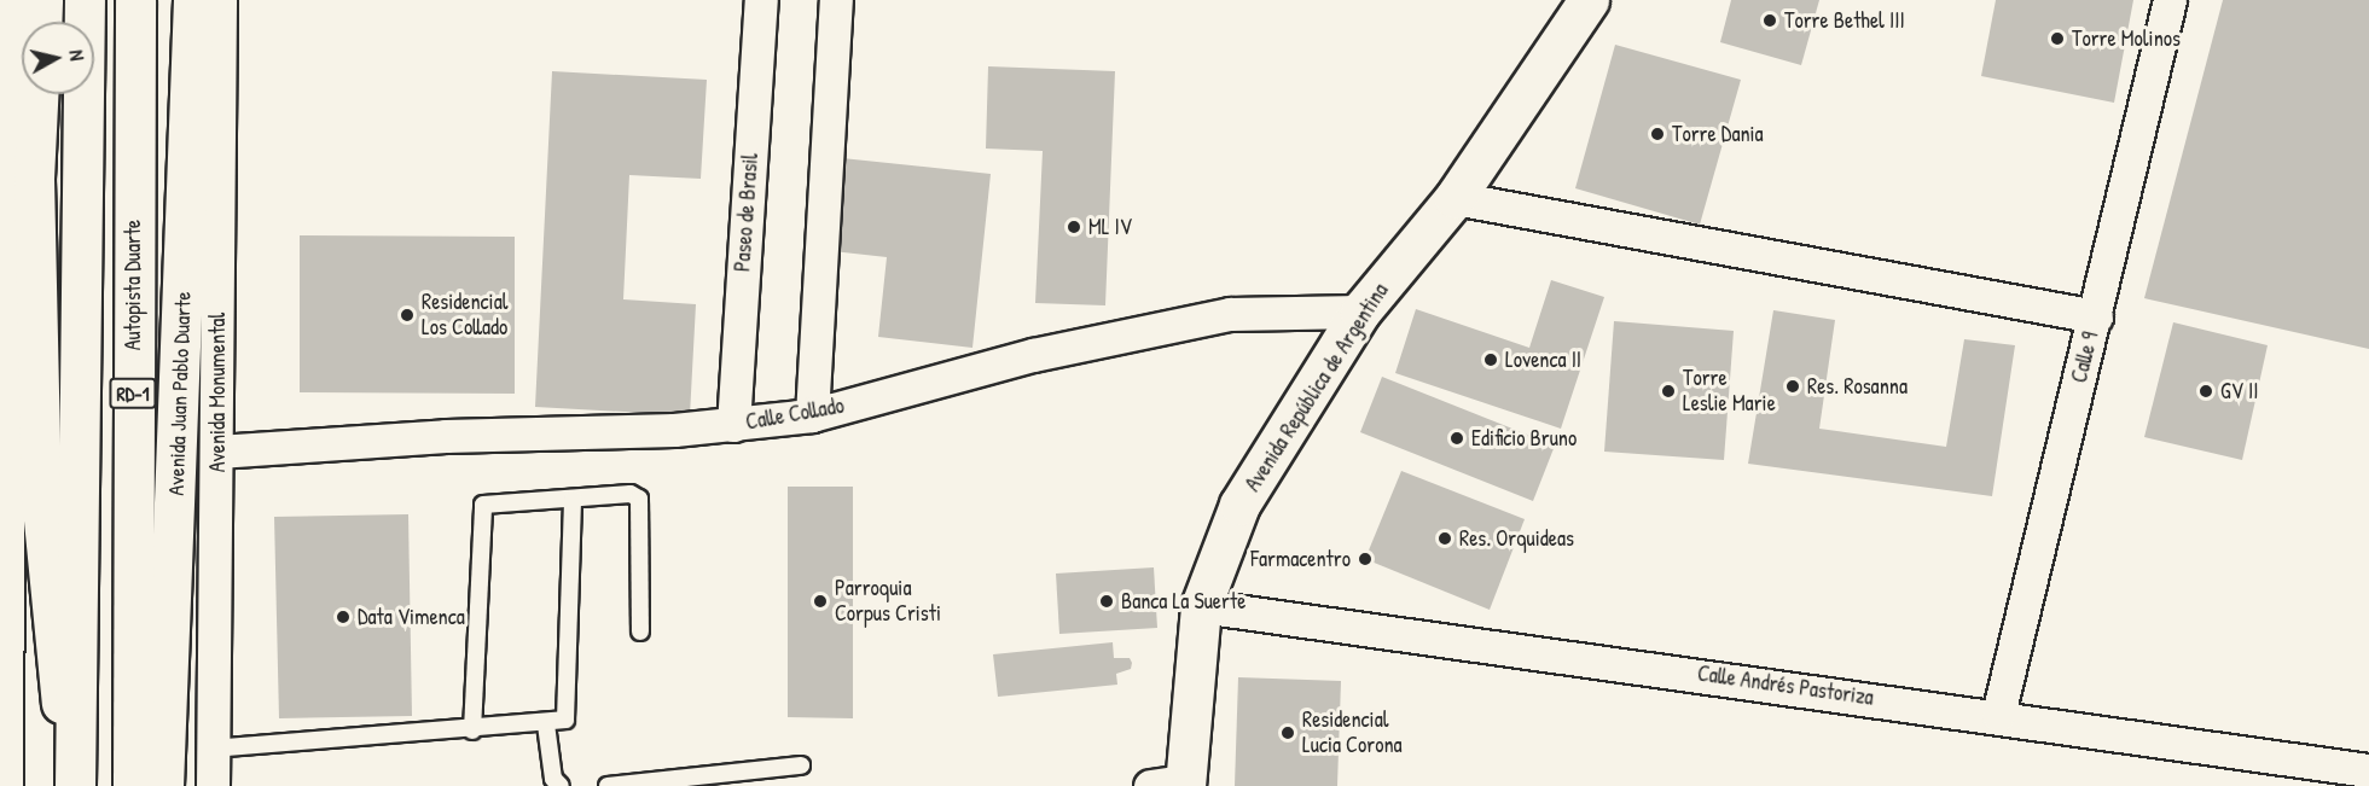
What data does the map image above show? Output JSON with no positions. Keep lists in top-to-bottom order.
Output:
{
  "streets": {
    "main road": [
      "Autopista Duarte",
      "Avenida República de Argentina",
      "RD-1",
      "Avenida Juan Pablo Duarte"
    ],
    "street": [
      "Paseo de Brasil",
      "Calle 9",
      "Avenida Monumental",
      "Calle Collado",
      "Calle Andrés Pastoriza"
    ]
  },
  "crossings": [
    ["Paseo de Brasil", "Calle Collado"],
    ["Calle 9", "Calle Andrés Pastoriza"],
    ["Avenida República de Argentina", "Calle Collado"],
    ["Avenida República de Argentina", "Calle Andrés Pastoriza"],
    ["Avenida Monumental", "Calle Collado"]
  ],
  "places": [
    "Torre Bethel III",
    "Torre Molinos",
    "Torre Dania",
    "ML IV",
    "Residencial Los Collado",
    "Lovenca II",
    "Res. Rosanna",
    "Torre Leslie Marie",
    "GV II",
    "Edificio Bruno",
    "Res. Orquideas",
    "Farmacentro",
    "Parroquia Corpus Cristi",
    "Banca La Suerte",
    "Data Vimenca",
    "Residencial Lucia Corona"
  ],
  "north": "right"
}
